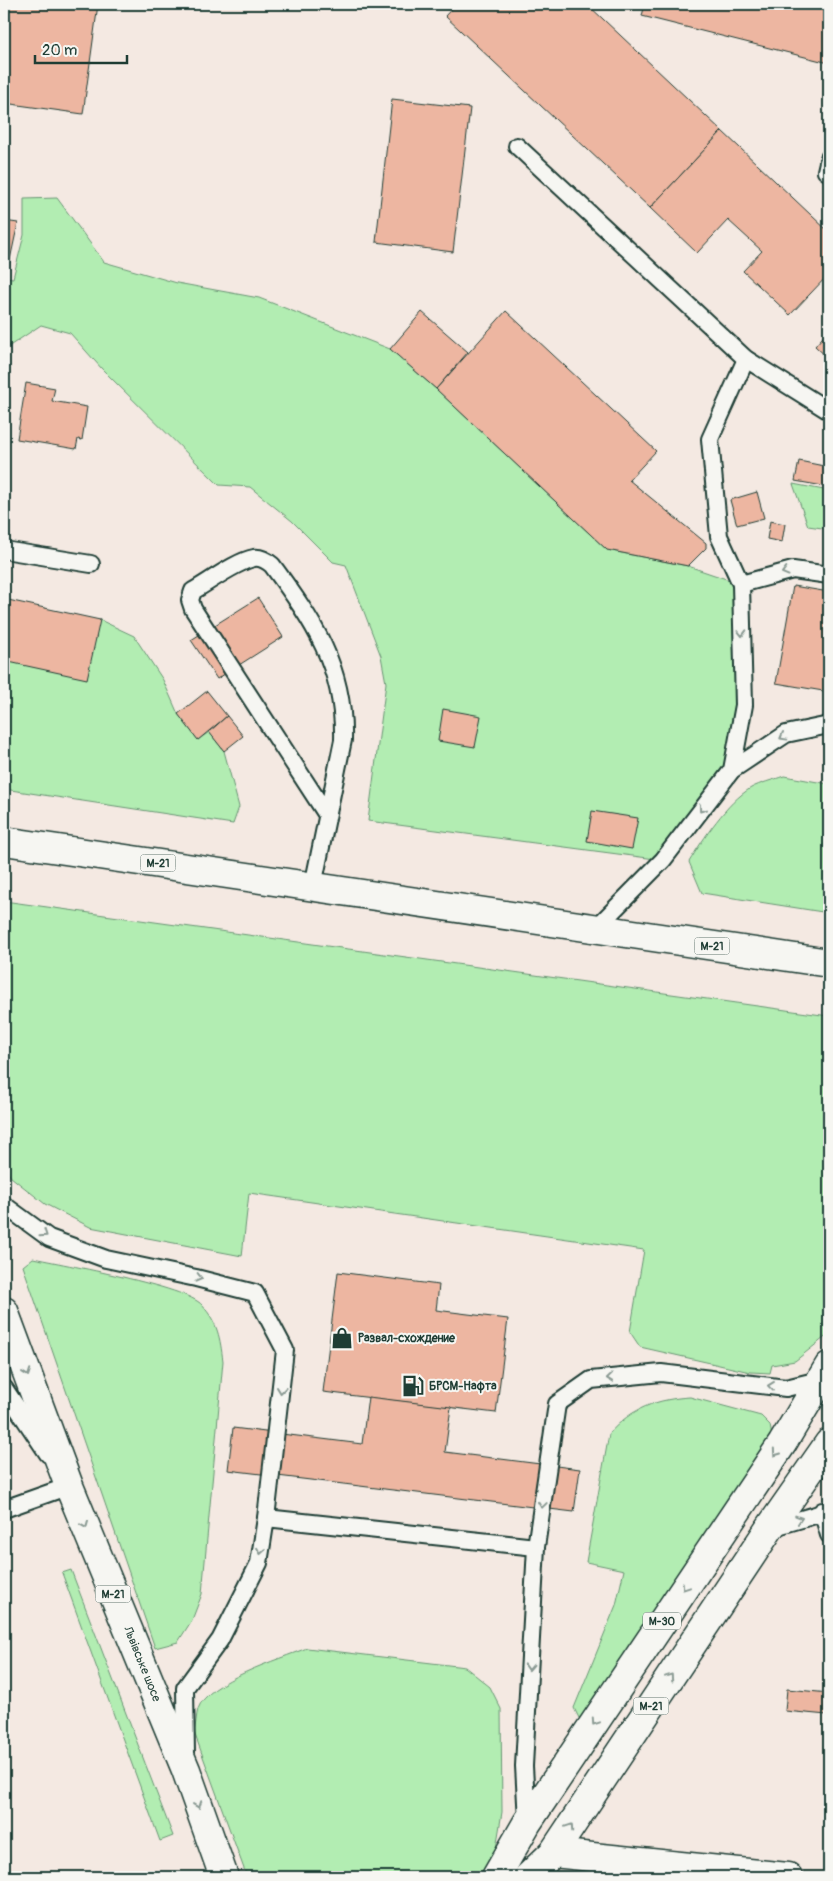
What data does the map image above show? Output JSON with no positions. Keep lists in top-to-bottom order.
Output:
{
  "streets": {
    "main road": ["М-21", "М-30", "Львівське шосе"]
  },
  "one_way": ["Львівське шосе"],
  "places": {
    "shop": ["Развал-схождение"],
    "fuel station": ["БРСМ-Нафта"]
  },
  "scale_bar": "20 m"
}
